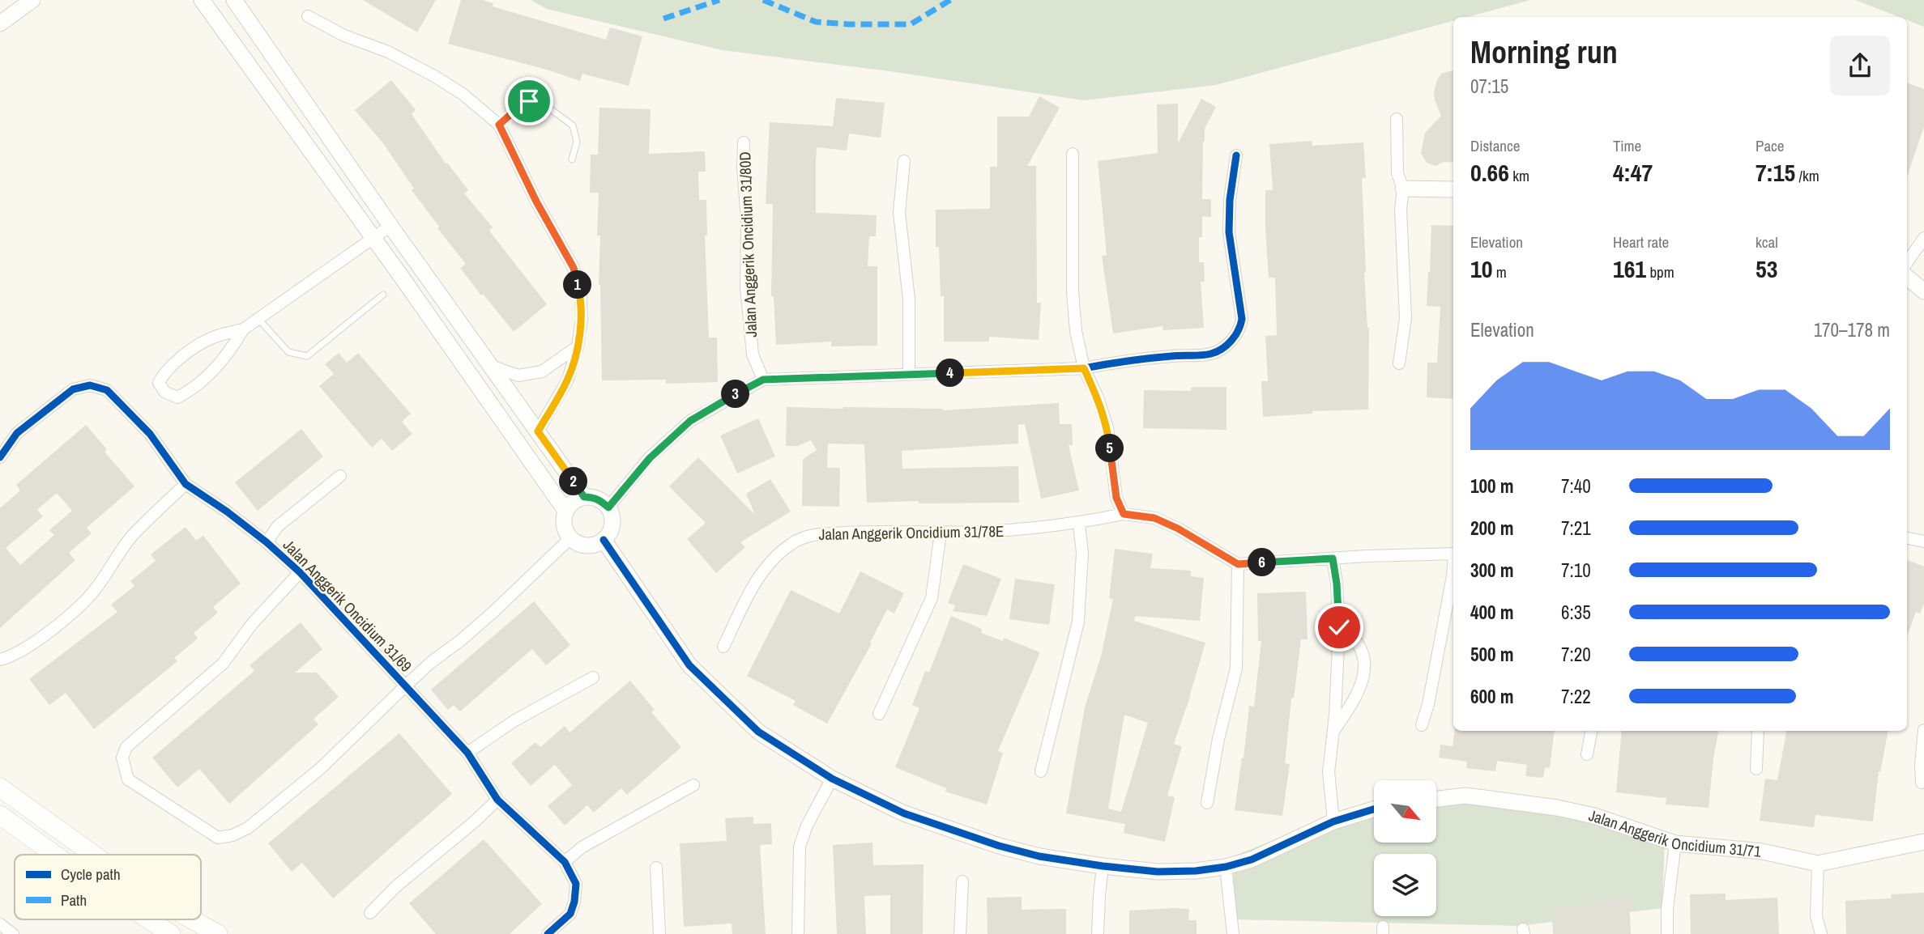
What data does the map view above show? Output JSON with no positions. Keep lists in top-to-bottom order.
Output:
{
  "streets": {
    "street": [
      "Jalan Anggerik Oncidium 31/80D",
      "Jalan Anggerik Oncidium 31/78E",
      "Jalan Anggerik Oncidium 31/69",
      "Jalan Anggerik Oncidium 31/71"
    ]
  },
  "legend": ["Cycle path", "Path"],
  "north": "bottom right",
  "page": {
    "heading": ["Morning run", "07:15"],
    "stats": [
      ["Distance", "0.66 km"],
      ["Time", "4:47"],
      ["Pace", "7:15 /km"],
      ["Elevation", "10 m"],
      ["Heart rate", "161 bpm"],
      ["kcal", "53"]
    ],
    "pins": [
      "1",
      "4",
      "3",
      "5",
      "2",
      "6"
    ],
    "chart": ["Elevation", "170–178 m"],
    "list": [
      {
        "name": "100 m",
        "note": "7:40"
      },
      {
        "name": "200 m",
        "note": "7:21"
      },
      {
        "name": "300 m",
        "note": "7:10"
      },
      {
        "name": "400 m",
        "note": "6:35"
      },
      {
        "name": "500 m",
        "note": "7:20"
      },
      {
        "name": "600 m",
        "note": "7:22"
      }
    ]
  }
}
